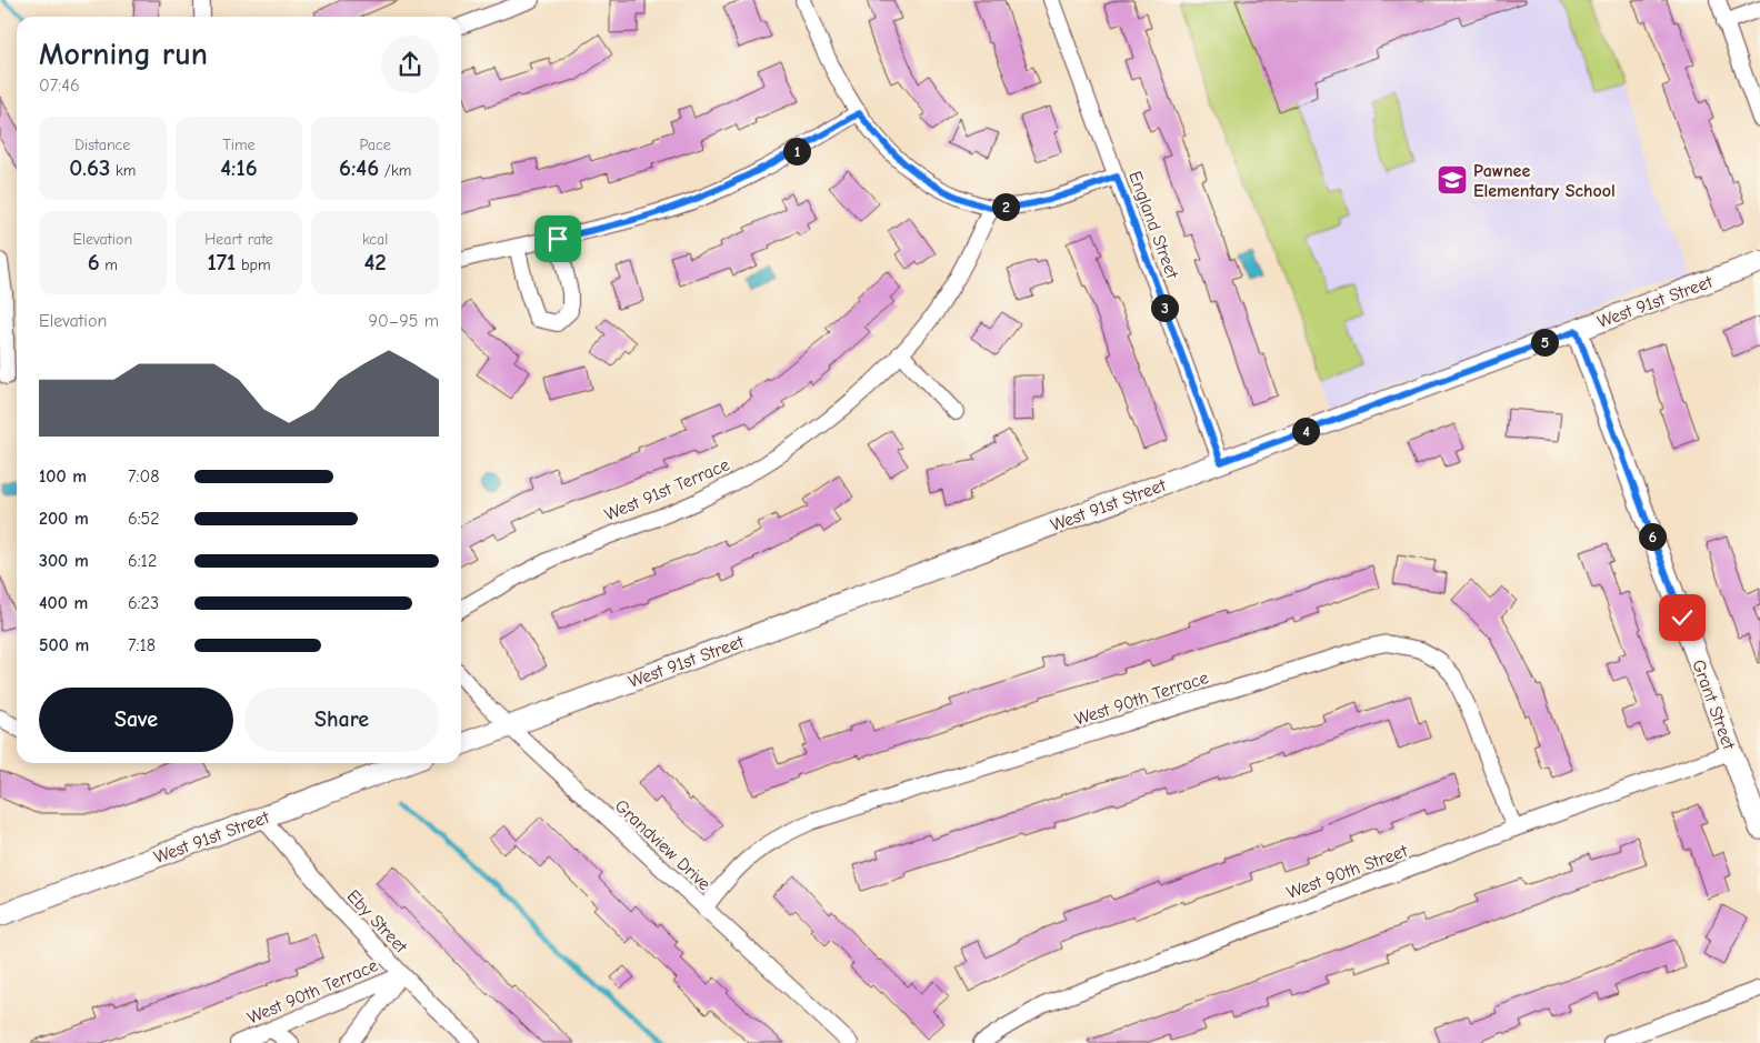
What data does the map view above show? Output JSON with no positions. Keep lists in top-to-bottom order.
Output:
{
  "streets": {
    "street": [
      "England Street",
      "West 91st Street",
      "West 91st Terrace",
      "West 90th Terrace",
      "Grant Street",
      "Grandview Drive",
      "West 90th Street",
      "Eby Street"
    ]
  },
  "crossings": [
    ["England Street", "West 91st Street"],
    ["West 91st Street", "Grant Street"],
    ["West 91st Street", "Grandview Drive"],
    ["West 91st Street", "Eby Street"],
    ["West 90th Terrace", "Grandview Drive"],
    ["West 90th Terrace", "West 90th Street"],
    ["West 90th Terrace", "Eby Street"],
    ["Grant Street", "West 90th Street"]
  ],
  "places": {
    "school or university": ["Pawnee Elementary School"]
  },
  "page": {
    "heading": ["Morning run", "07:46"],
    "stats": [
      ["Distance", "0.63 km"],
      ["Time", "4:16"],
      ["Pace", "6:46 /km"],
      ["Elevation", "6 m"],
      ["Heart rate", "171 bpm"],
      ["kcal", "42"]
    ],
    "pins": [
      "1",
      "2",
      "3",
      "5",
      "4",
      "6"
    ],
    "chart": ["Elevation", "90–95 m"],
    "list": [
      {
        "name": "100 m",
        "note": "7:08"
      },
      {
        "name": "200 m",
        "note": "6:52"
      },
      {
        "name": "300 m",
        "note": "6:12"
      },
      {
        "name": "400 m",
        "note": "6:23"
      },
      {
        "name": "500 m",
        "note": "7:18"
      }
    ],
    "buttons": ["Save", "Share"]
  }
}
